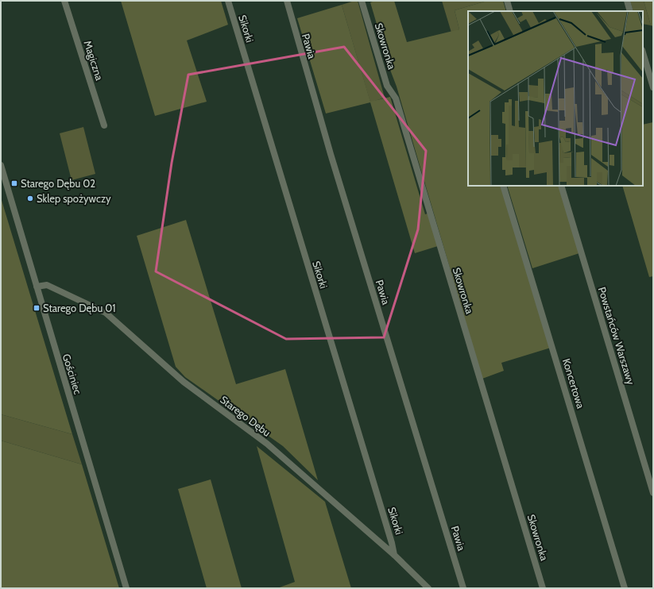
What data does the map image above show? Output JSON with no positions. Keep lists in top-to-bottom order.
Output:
{
  "streets": {
    "street": [
      "Sikorki",
      "Pawia",
      "Skowronka",
      "Magiczna",
      "Powstańców Warszawy",
      "Gościniec",
      "Koncertowa",
      "Starego Dębu"
    ]
  },
  "crossings": [
    ["Sikorki", "Starego Dębu"],
    ["Gościniec", "Starego Dębu"]
  ],
  "places": {
    "transit": ["Starego Dębu 02", "Starego Dębu 01"],
    "other": ["Sklep spożywczy"]
  }
}
